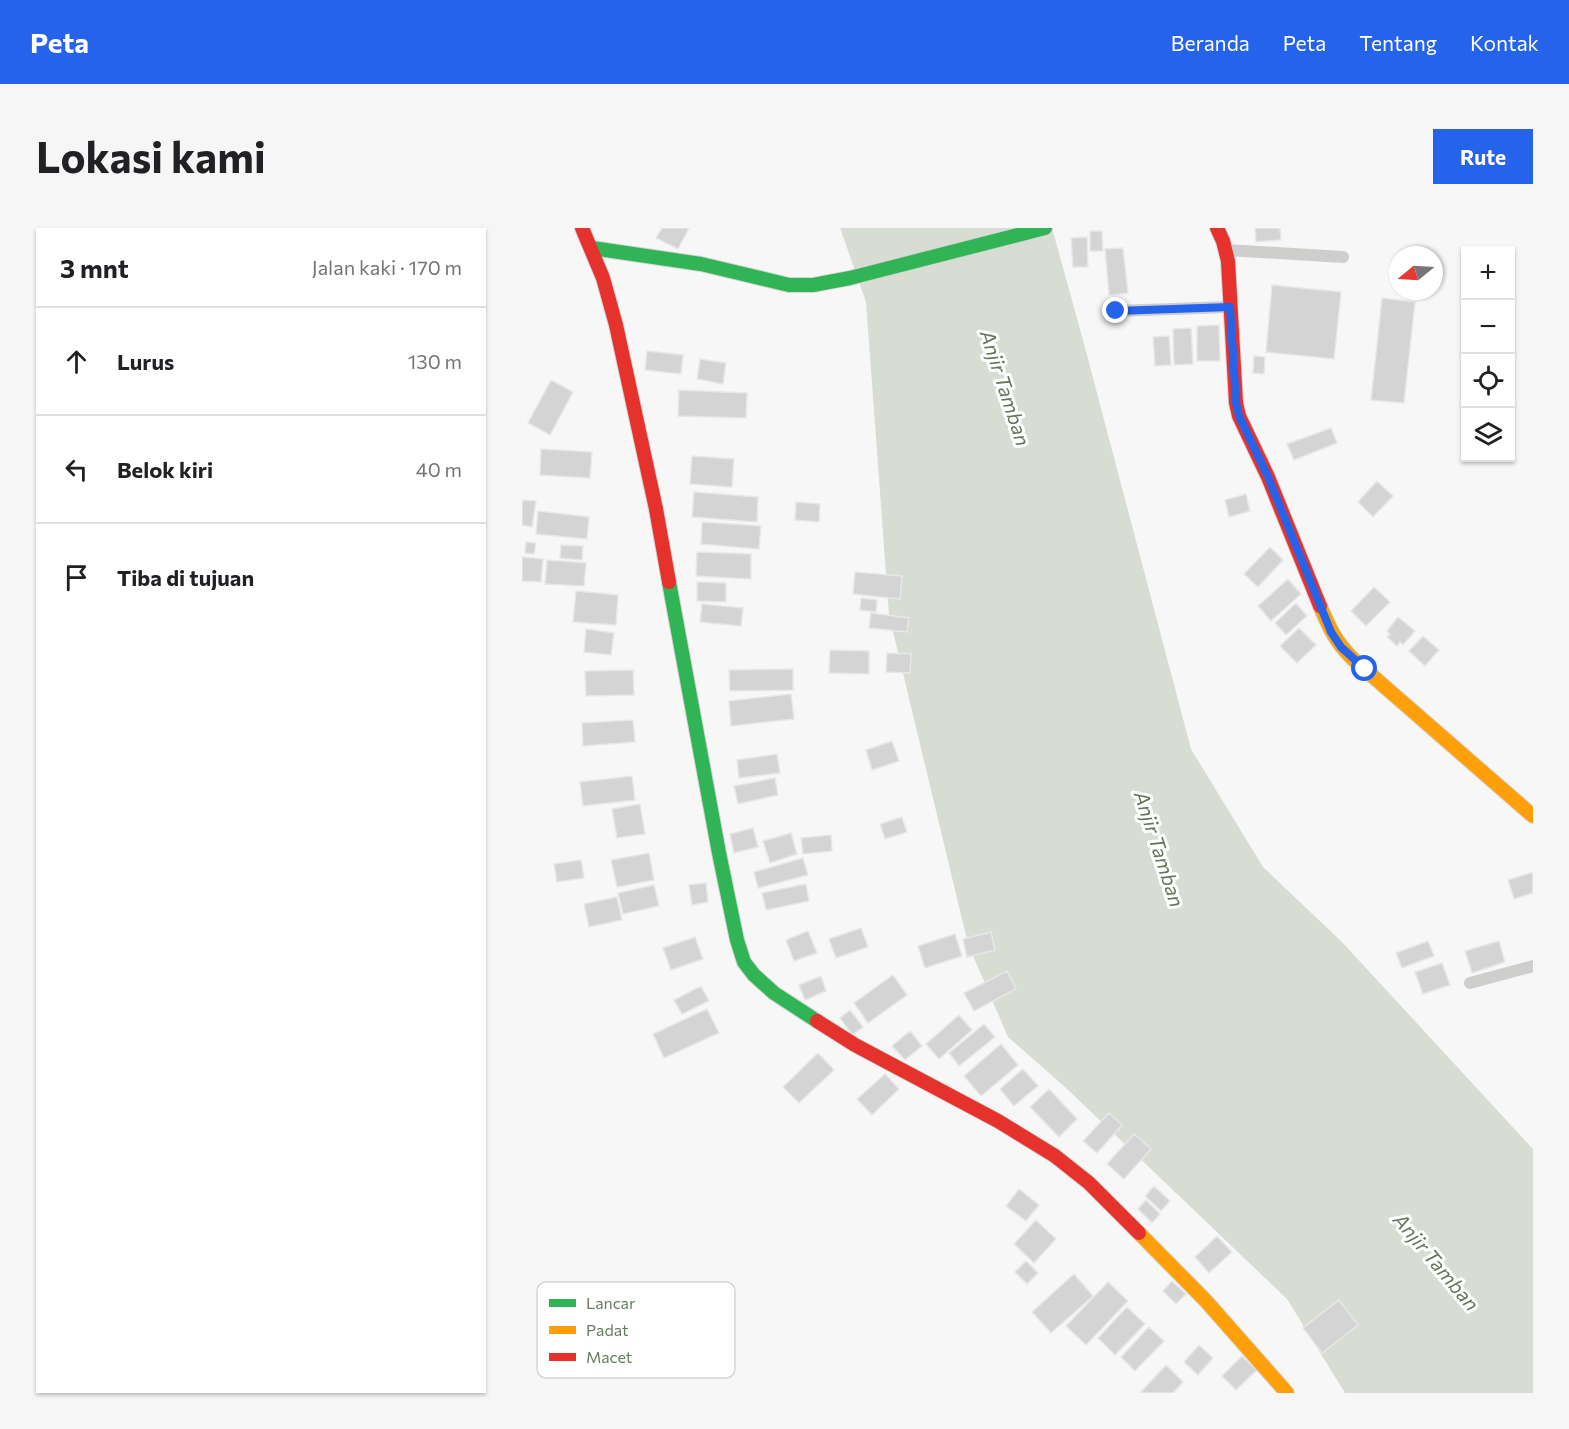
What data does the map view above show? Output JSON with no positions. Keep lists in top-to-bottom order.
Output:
{
  "water": ["Anjir Tamban"],
  "legend": ["Lancar", "Padat", "Macet"],
  "north": "left",
  "page": {
    "header": "Peta",
    "nav": [
      "Beranda",
      "Peta",
      "Tentang",
      "Kontak"
    ],
    "buttons": "Rute",
    "title": "Lokasi kami",
    "heading": ["3 mnt", "Jalan kaki · 170 m"],
    "map_buttons": ["+", "−"],
    "list": [
      ["Lurus", "130 m"],
      ["Belok kiri", "40 m"],
      "Tiba di tujuan"
    ]
  }
}
